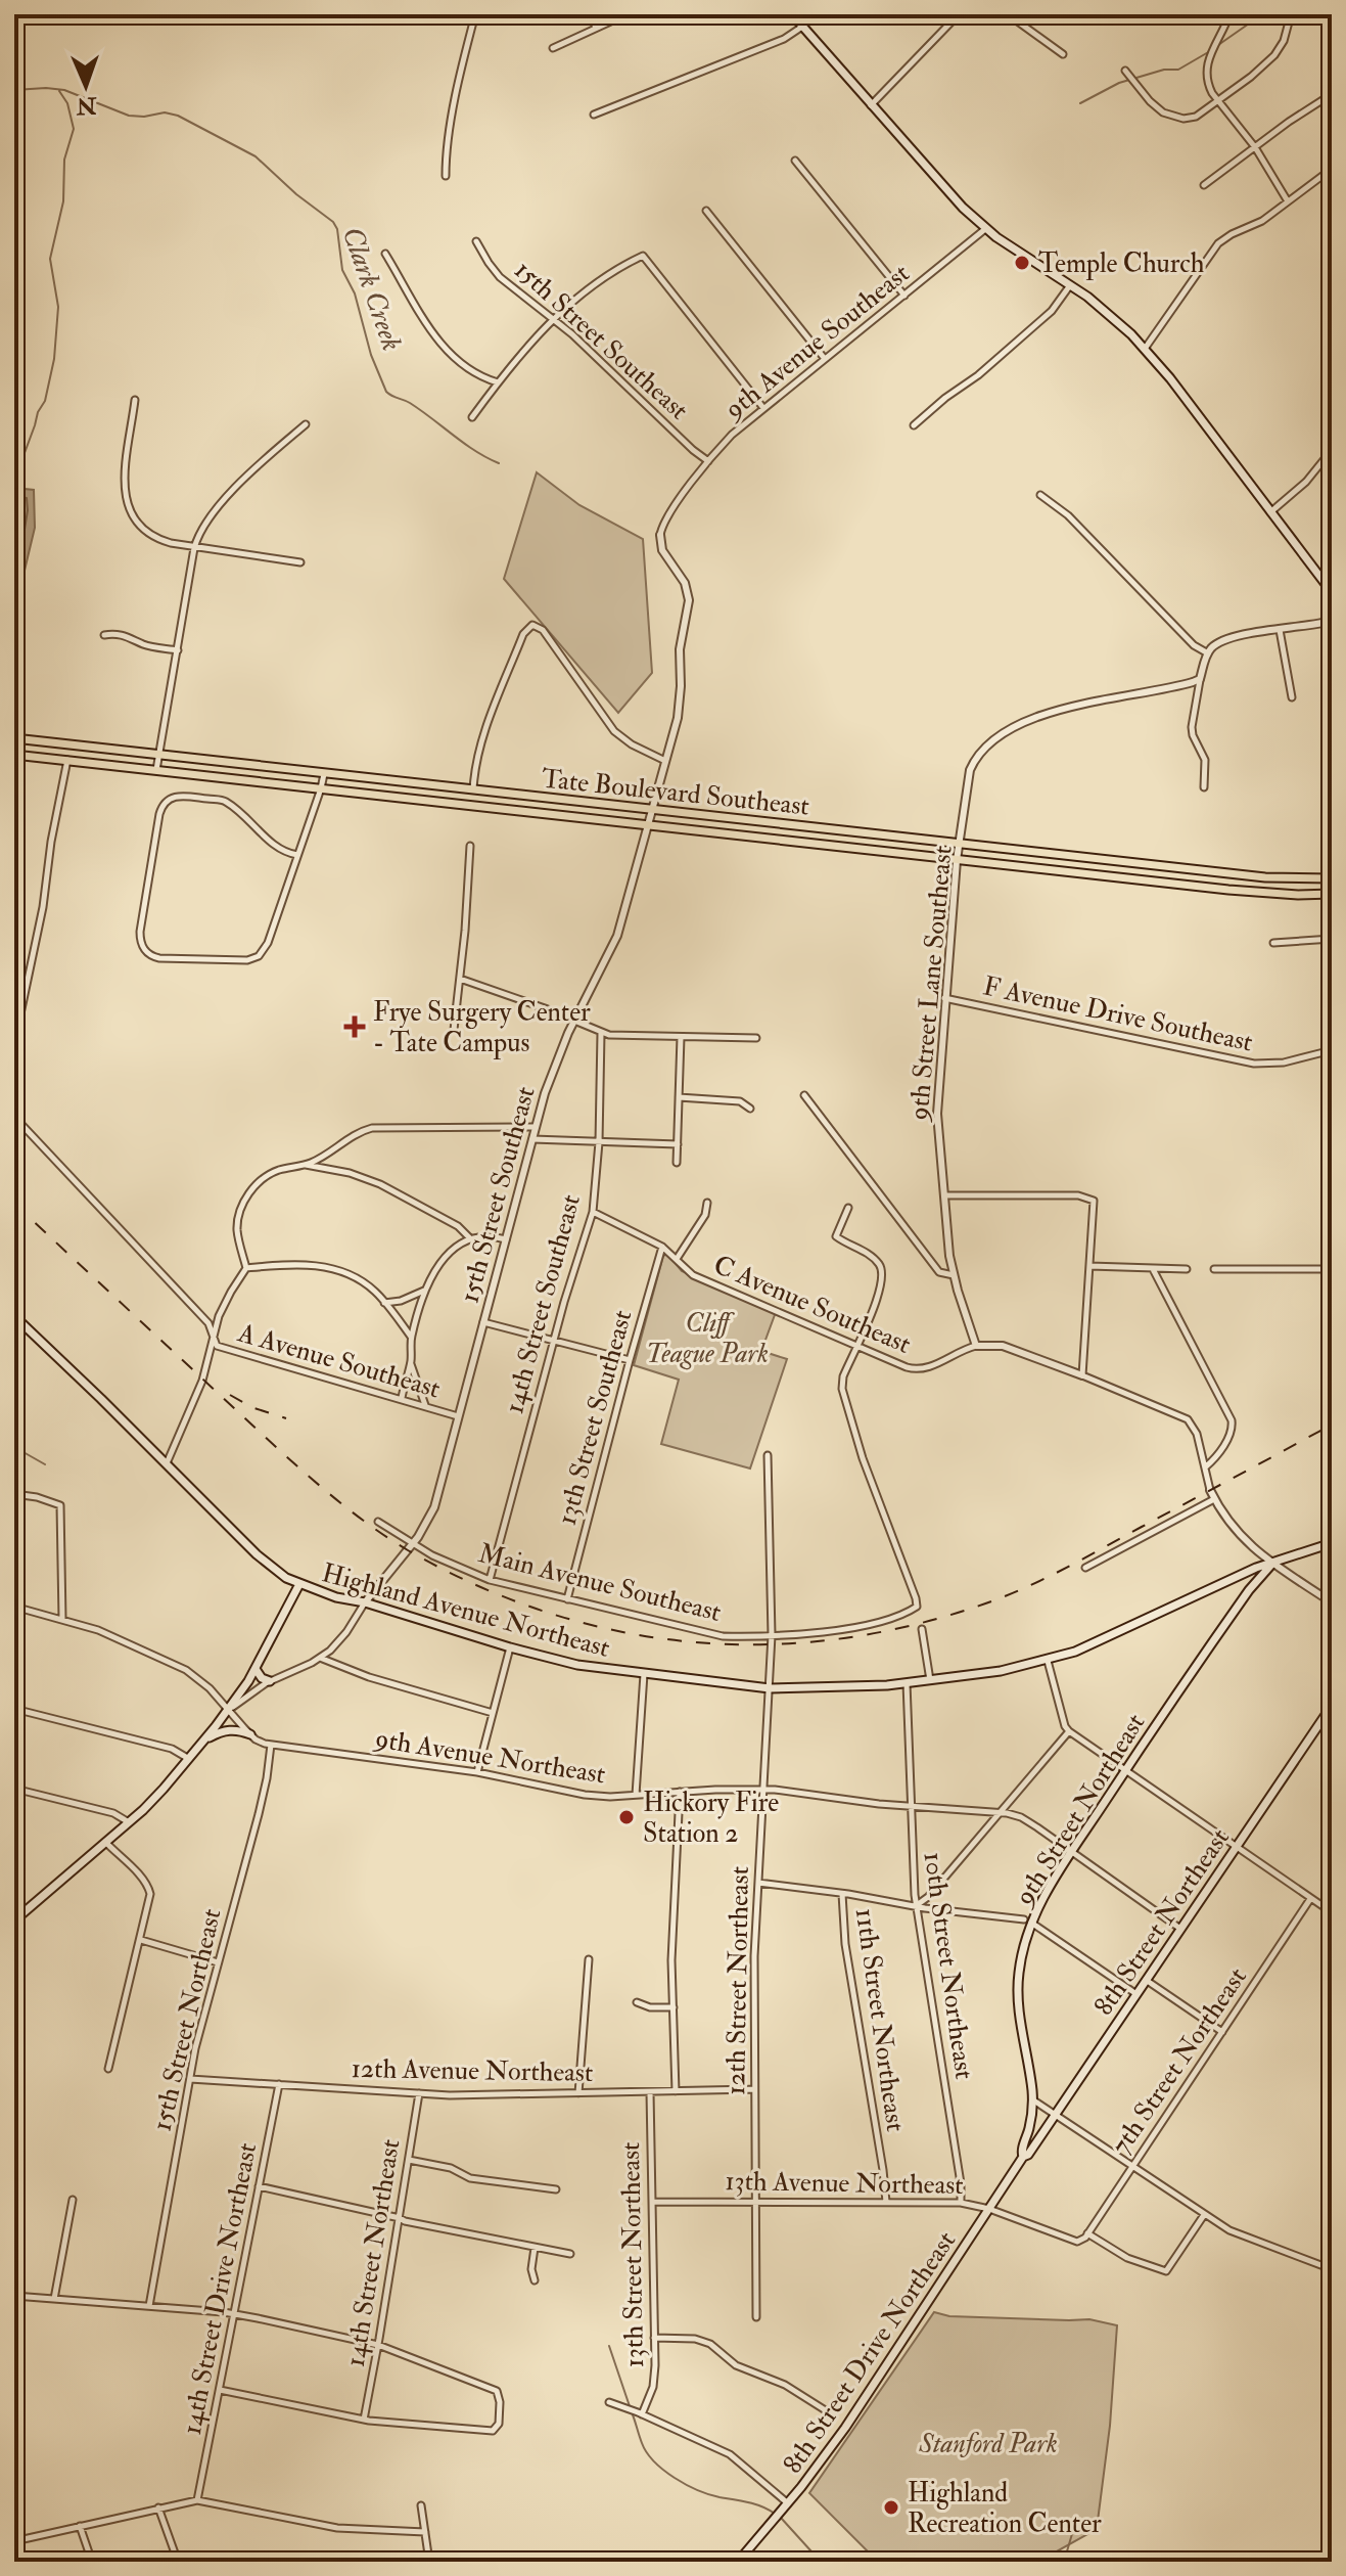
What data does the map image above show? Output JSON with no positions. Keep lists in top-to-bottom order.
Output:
{
  "streets": {
    "main road": [
      "Tate Boulevard Southeast",
      "Highland Avenue Northeast",
      "9th Street Northeast",
      "8th Street Northeast",
      "8th Street Drive Northeast"
    ],
    "street": [
      "15th Street Southeast",
      "9th Avenue Southeast",
      "9th Street Lane Southeast",
      "F Avenue Drive Southeast",
      "14th Street Southeast",
      "C Avenue Southeast",
      "A Avenue Southeast",
      "13th Street Southeast",
      "Main Avenue Southeast",
      "9th Avenue Northeast",
      "10th Street Northeast",
      "12th Street Northeast",
      "15th Street Northeast",
      "11th Street Northeast",
      "7th Street Northeast",
      "12th Avenue Northeast",
      "13th Avenue Northeast",
      "14th Street Northeast",
      "13th Street Northeast",
      "14th Street Drive Northeast"
    ]
  },
  "crossings": [
    ["15th Street Southeast", "9th Avenue Southeast"],
    ["15th Street Southeast", "Tate Boulevard Southeast"],
    ["15th Street Southeast", "A Avenue Southeast"],
    ["15th Street Southeast", "Main Avenue Southeast"],
    ["Tate Boulevard Southeast", "9th Street Lane Southeast"],
    ["9th Street Lane Southeast", "F Avenue Drive Southeast"],
    ["9th Street Lane Southeast", "C Avenue Southeast"],
    ["14th Street Southeast", "C Avenue Southeast"],
    ["14th Street Southeast", "Main Avenue Southeast"],
    ["C Avenue Southeast", "13th Street Southeast"],
    ["C Avenue Southeast", "Main Avenue Southeast"],
    ["13th Street Southeast", "Main Avenue Southeast"],
    ["Main Avenue Southeast", "12th Street Northeast"],
    ["Highland Avenue Northeast", "9th Street Northeast"],
    ["Highland Avenue Northeast", "10th Street Northeast"],
    ["Highland Avenue Northeast", "12th Street Northeast"],
    ["9th Avenue Northeast", "9th Street Northeast"],
    ["9th Avenue Northeast", "8th Street Northeast"],
    ["9th Avenue Northeast", "10th Street Northeast"],
    ["9th Avenue Northeast", "12th Street Northeast"],
    ["9th Avenue Northeast", "15th Street Northeast"],
    ["9th Street Northeast", "8th Street Northeast"],
    ["9th Street Northeast", "8th Street Drive Northeast"],
    ["8th Street Northeast", "8th Street Drive Northeast"],
    ["10th Street Northeast", "13th Avenue Northeast"],
    ["12th Street Northeast", "12th Avenue Northeast"],
    ["12th Street Northeast", "13th Avenue Northeast"],
    ["15th Street Northeast", "12th Avenue Northeast"],
    ["11th Street Northeast", "13th Avenue Northeast"],
    ["7th Street Northeast", "13th Avenue Northeast"],
    ["12th Avenue Northeast", "14th Street Northeast"],
    ["12th Avenue Northeast", "13th Street Northeast"],
    ["12th Avenue Northeast", "14th Street Drive Northeast"],
    ["13th Avenue Northeast", "13th Street Northeast"],
    ["13th Avenue Northeast", "8th Street Drive Northeast"]
  ],
  "water": ["Clark Creek"],
  "parks": ["Cliff Teague Park", "Stanford Park"],
  "places": {
    "other": ["Temple Church", "Hickory Fire Station 2", "Highland Recreation Center"],
    "health": ["Frye Surgery Center - Tate Campus"]
  },
  "north": "bottom"
}
